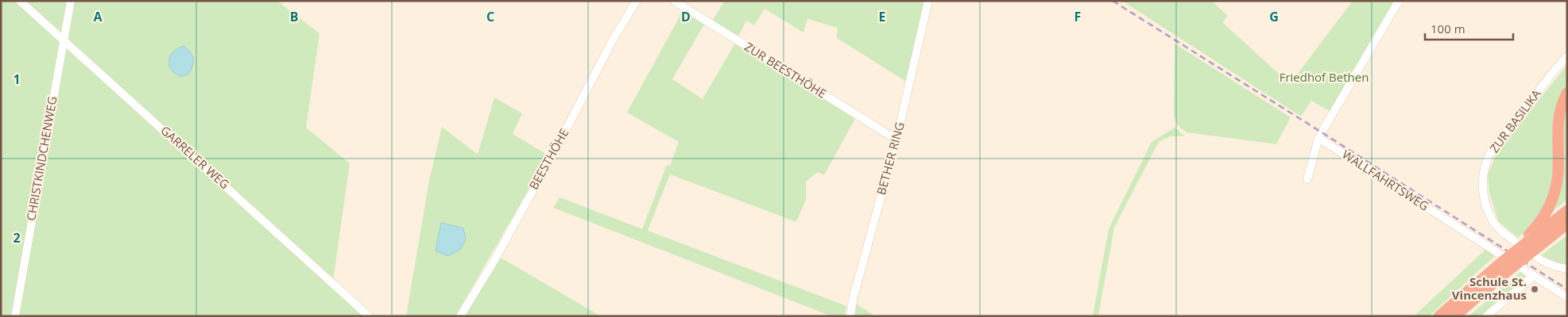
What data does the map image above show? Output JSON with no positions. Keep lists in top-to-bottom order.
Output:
{
  "streets": {
    "street": [
      "ZUR BEESTHÖHE",
      "ZUR BASILIKA",
      "GARRELER WEG",
      "CHRISTKINDCHENWEG",
      "BETHER RING",
      "BEESTHÖHE",
      "WALLFAHRTSWEG"
    ]
  },
  "crossings": [
    ["ZUR BEESTHÖHE", "BETHER RING"],
    ["GARRELER WEG", "CHRISTKINDCHENWEG"]
  ],
  "parks": ["Friedhof Bethen"],
  "places": ["Schule St. Vincenzhaus"],
  "scale_bar": "100 m",
  "grid": {
    "columns": [
      "A",
      "B",
      "C",
      "D",
      "E",
      "F",
      "G"
    ],
    "rows": ["1", "2"]
  }
}
